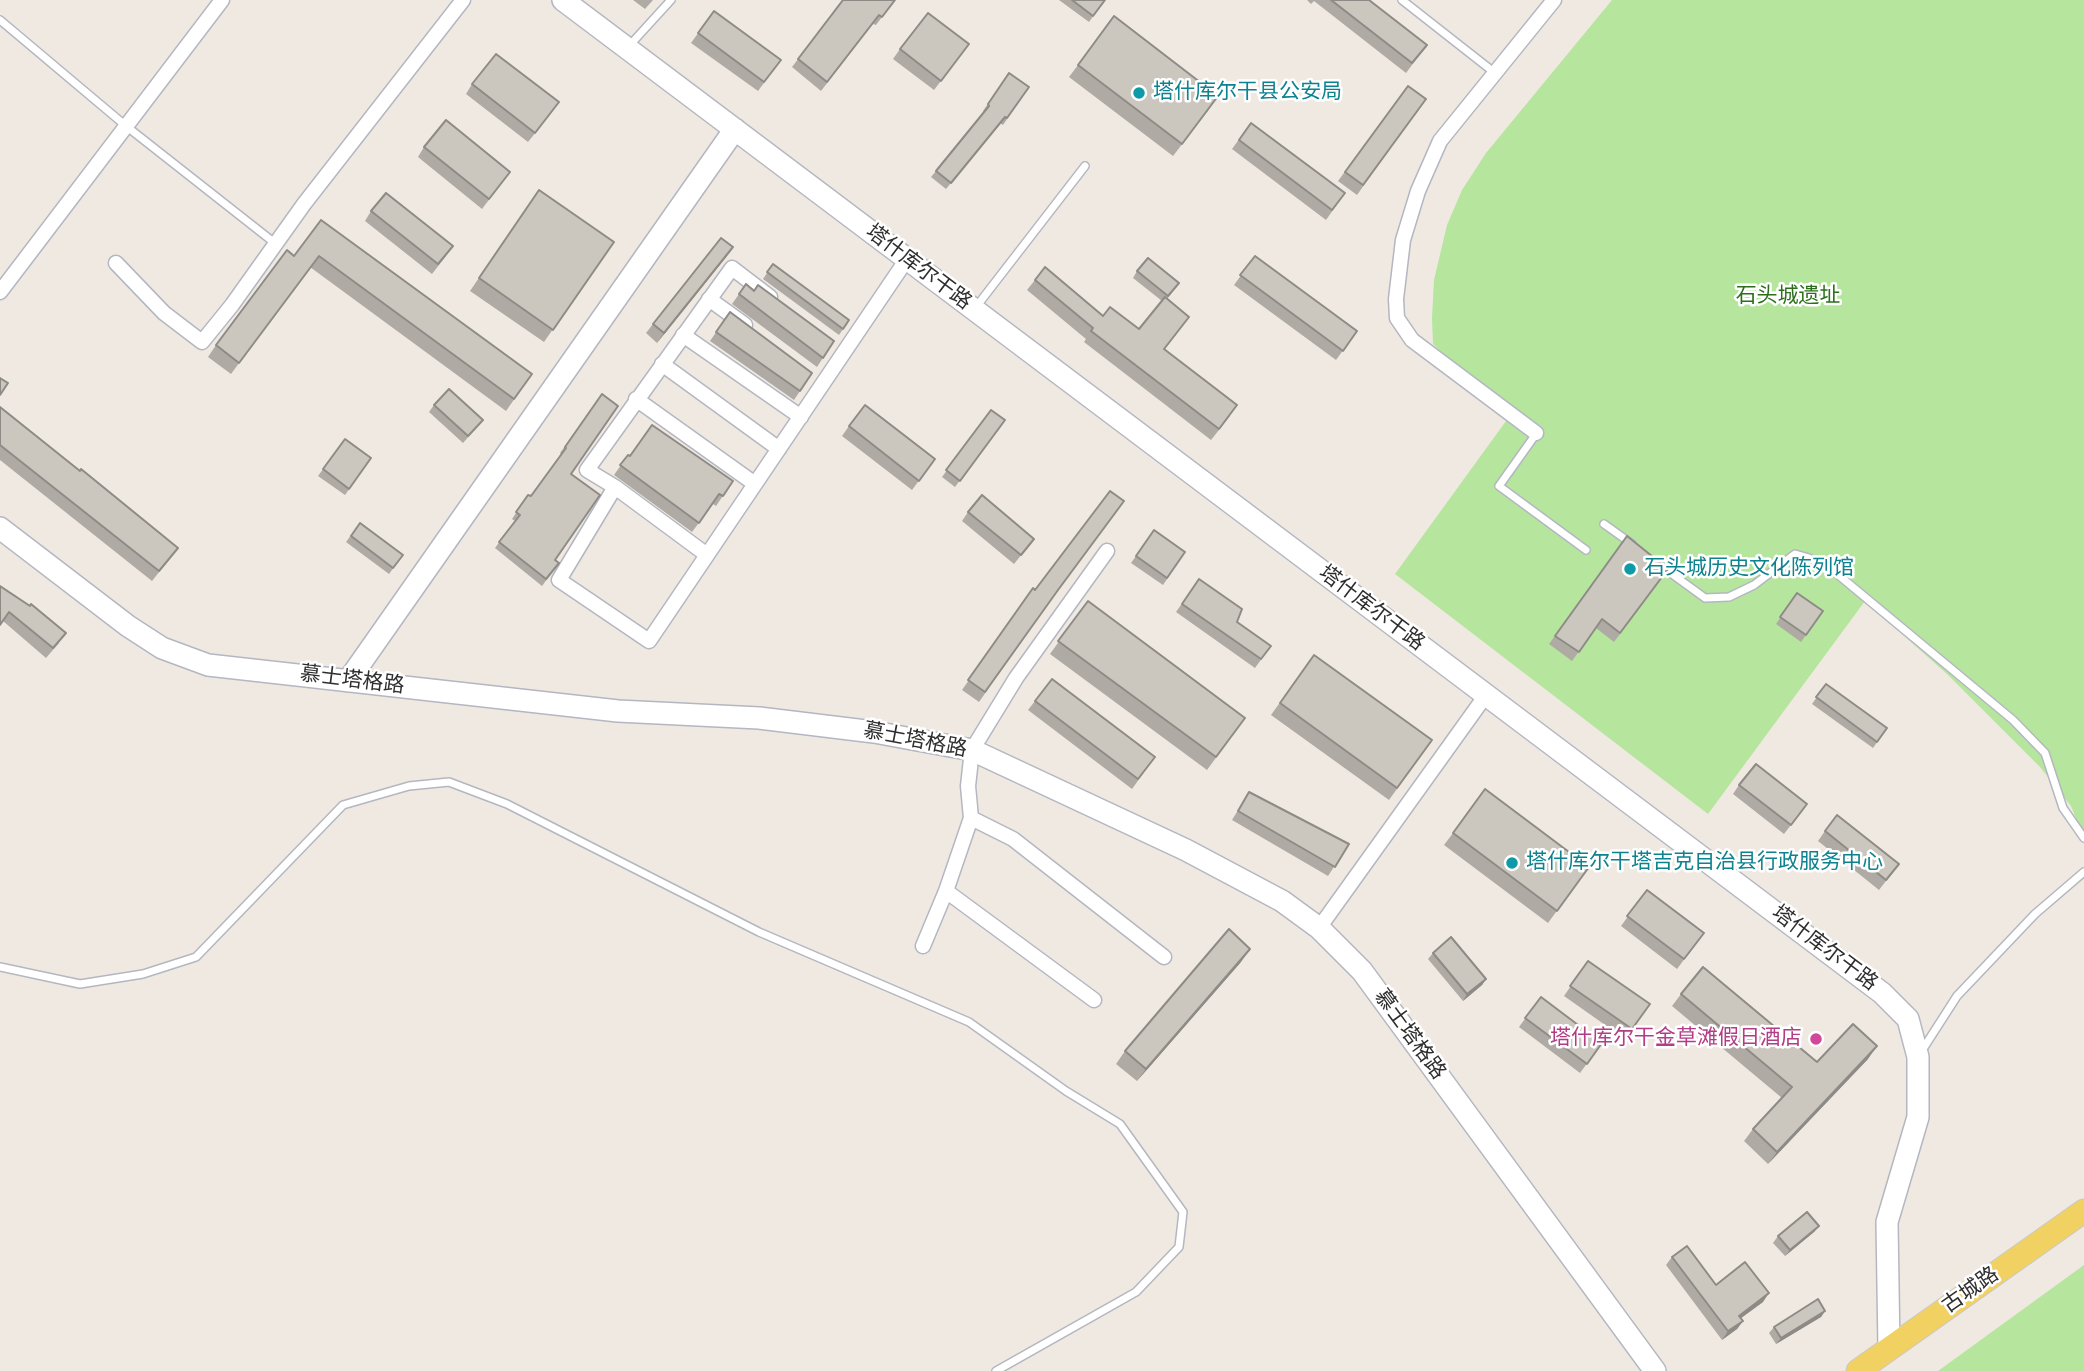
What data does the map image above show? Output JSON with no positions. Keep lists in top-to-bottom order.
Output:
{
  "streets": {
    "main road": ["古城路"],
    "street": ["塔什库尔干路", "慕士塔格路"]
  },
  "crossings": [
    ["塔什库尔干路", "古城路"]
  ],
  "parks": ["石头城遗址"],
  "places": [
    "塔什库尔干县公安局",
    "石头城历史文化陈列馆",
    "塔什库尔干塔吉克自治县行政服务中心",
    "塔什库尔干金草滩假日酒店"
  ]
}
